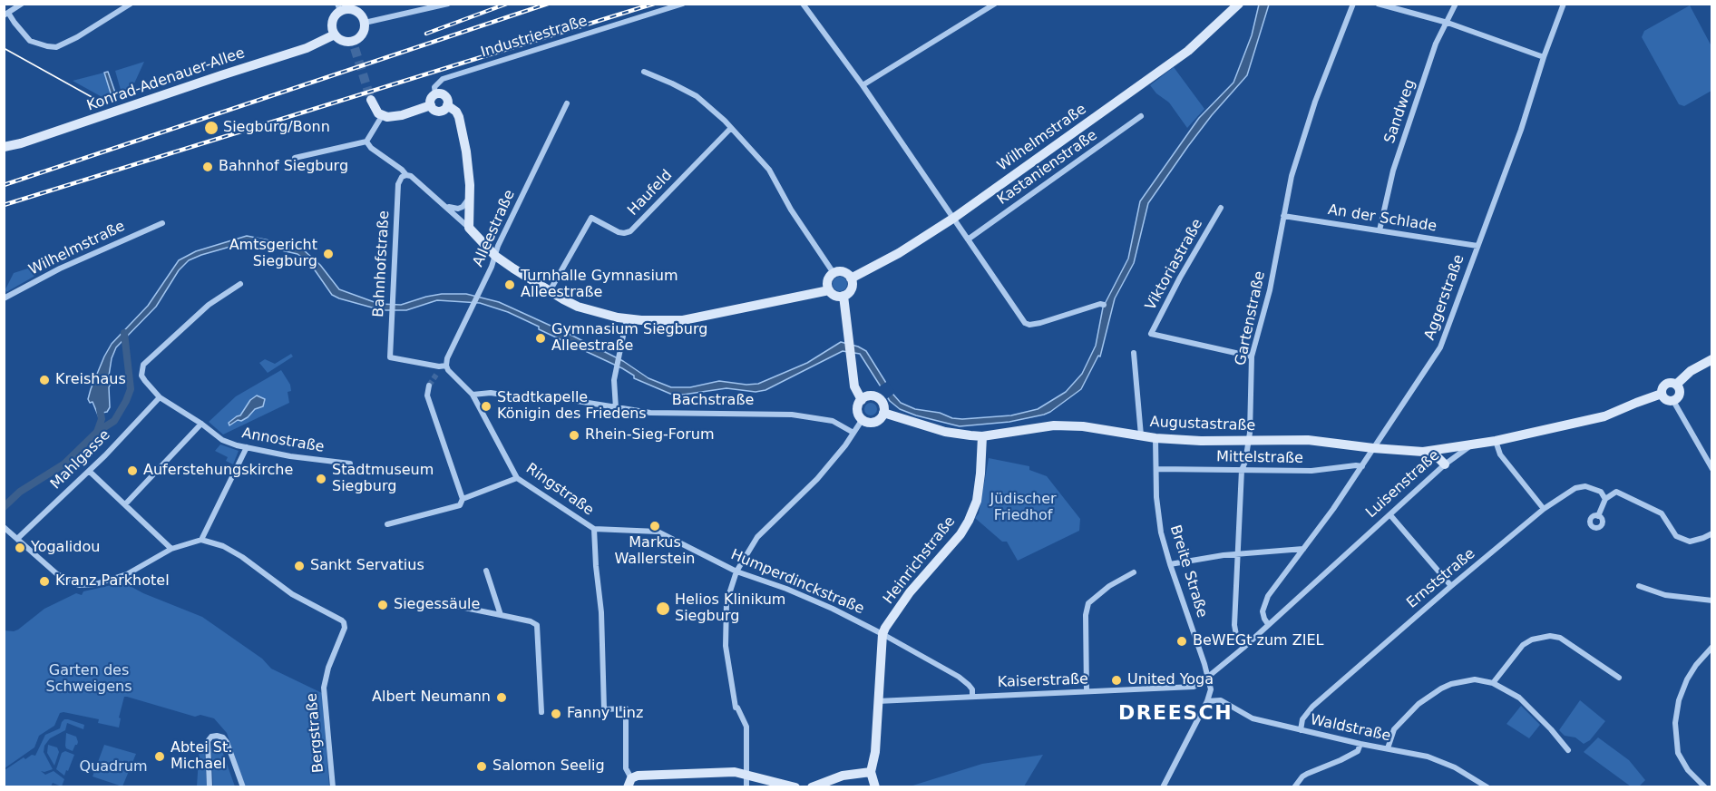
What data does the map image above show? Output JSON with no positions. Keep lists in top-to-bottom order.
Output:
{
  "streets": {
    "main road": [
      "Konrad-Adenauer-Allee",
      "Wilhelmstraße",
      "Augustastraße",
      "Luisenstraße",
      "Heinrichstraße"
    ],
    "street": [
      "Industriestraße",
      "Sandweg",
      "Kastanienstraße",
      "Haufeld",
      "An der Schlade",
      "Alleestraße",
      "Bahnhofstraße",
      "Viktoriastraße",
      "Aggerstraße",
      "Gartenstraße",
      "Bachstraße",
      "Annostraße",
      "Mittelstraße",
      "Mahlgasse",
      "Ringstraße",
      "Breite Straße",
      "Ernststraße",
      "Humperdinckstraße",
      "Kaiserstraße",
      "Waldstraße",
      "Bergstraße"
    ]
  },
  "crossings": [
    ["Sandweg", "An der Schlade"],
    ["An der Schlade", "Aggerstraße"],
    ["An der Schlade", "Gartenstraße"],
    ["Alleestraße", "Ringstraße"],
    ["Viktoriastraße", "Gartenstraße"],
    ["Aggerstraße", "Augustastraße"],
    ["Aggerstraße", "Mittelstraße"],
    ["Aggerstraße", "Luisenstraße"],
    ["Gartenstraße", "Augustastraße"],
    ["Gartenstraße", "Mittelstraße"],
    ["Gartenstraße", "Luisenstraße"],
    ["Bachstraße", "Ringstraße"],
    ["Augustastraße", "Luisenstraße"],
    ["Augustastraße", "Heinrichstraße"],
    ["Augustastraße", "Breite Straße"],
    ["Annostraße", "Mahlgasse"],
    ["Mittelstraße", "Breite Straße"],
    ["Luisenstraße", "Breite Straße"],
    ["Luisenstraße", "Kaiserstraße"],
    ["Ringstraße", "Humperdinckstraße"],
    ["Heinrichstraße", "Humperdinckstraße"],
    ["Heinrichstraße", "Kaiserstraße"],
    ["Breite Straße", "Kaiserstraße"],
    ["Ernststraße", "Waldstraße"],
    ["Humperdinckstraße", "Kaiserstraße"]
  ],
  "districts": ["DREESCH"],
  "parks": ["Jüdischer Friedhof", "Garten des Schweigens", "Quadrum"],
  "places": [
    "Siegburg/Bonn",
    "Bahnhof Siegburg",
    "Amtsgericht Siegburg",
    "Turnhalle Gymnasium Alleestraße",
    "Gymnasium Siegburg Alleestraße",
    "Kreishaus",
    "Stadtkapelle Königin des Friedens",
    "Rhein-Sieg-Forum",
    "Auferstehungskirche",
    "Stadtmuseum Siegburg",
    "Markus Wallerstein",
    "Yogalidou",
    "Sankt Servatius",
    "Kranz Parkhotel",
    "Siegessäule",
    "Helios Klinikum Siegburg",
    "BeWEGt zum ZIEL",
    "United Yoga",
    "Albert Neumann",
    "Fanny Linz",
    "Abtei St. Michael",
    "Salomon Seelig"
  ]
}
